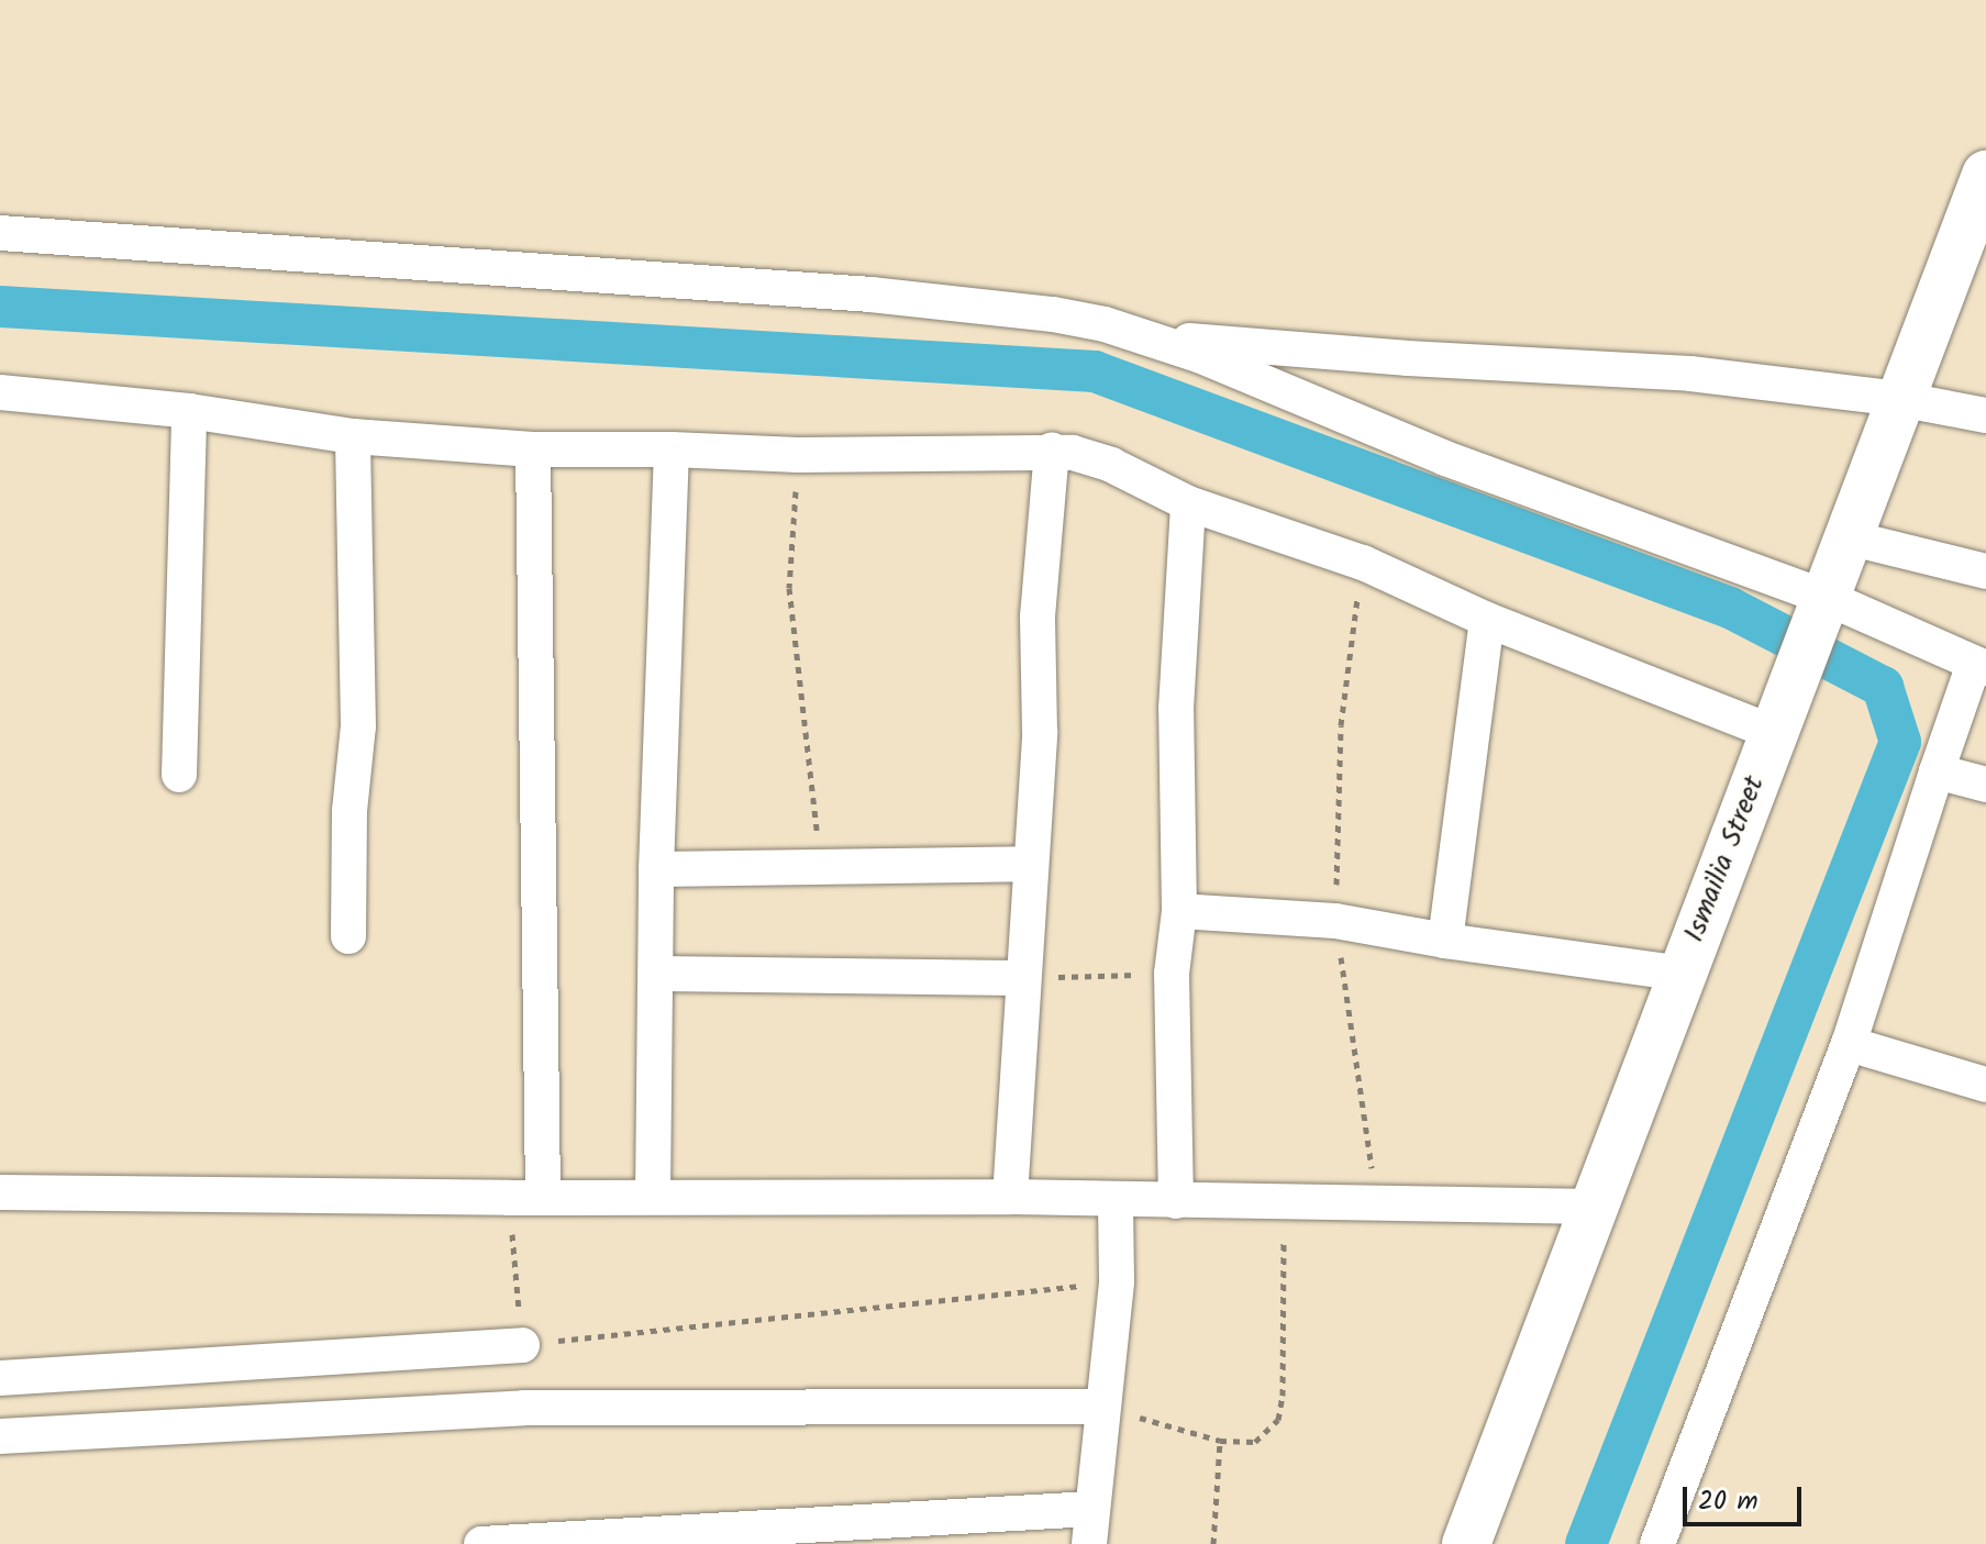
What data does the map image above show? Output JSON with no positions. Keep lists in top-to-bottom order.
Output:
{
  "streets": {
    "street": ["Ismailia Street"]
  },
  "scale_bar": "20 m"
}
